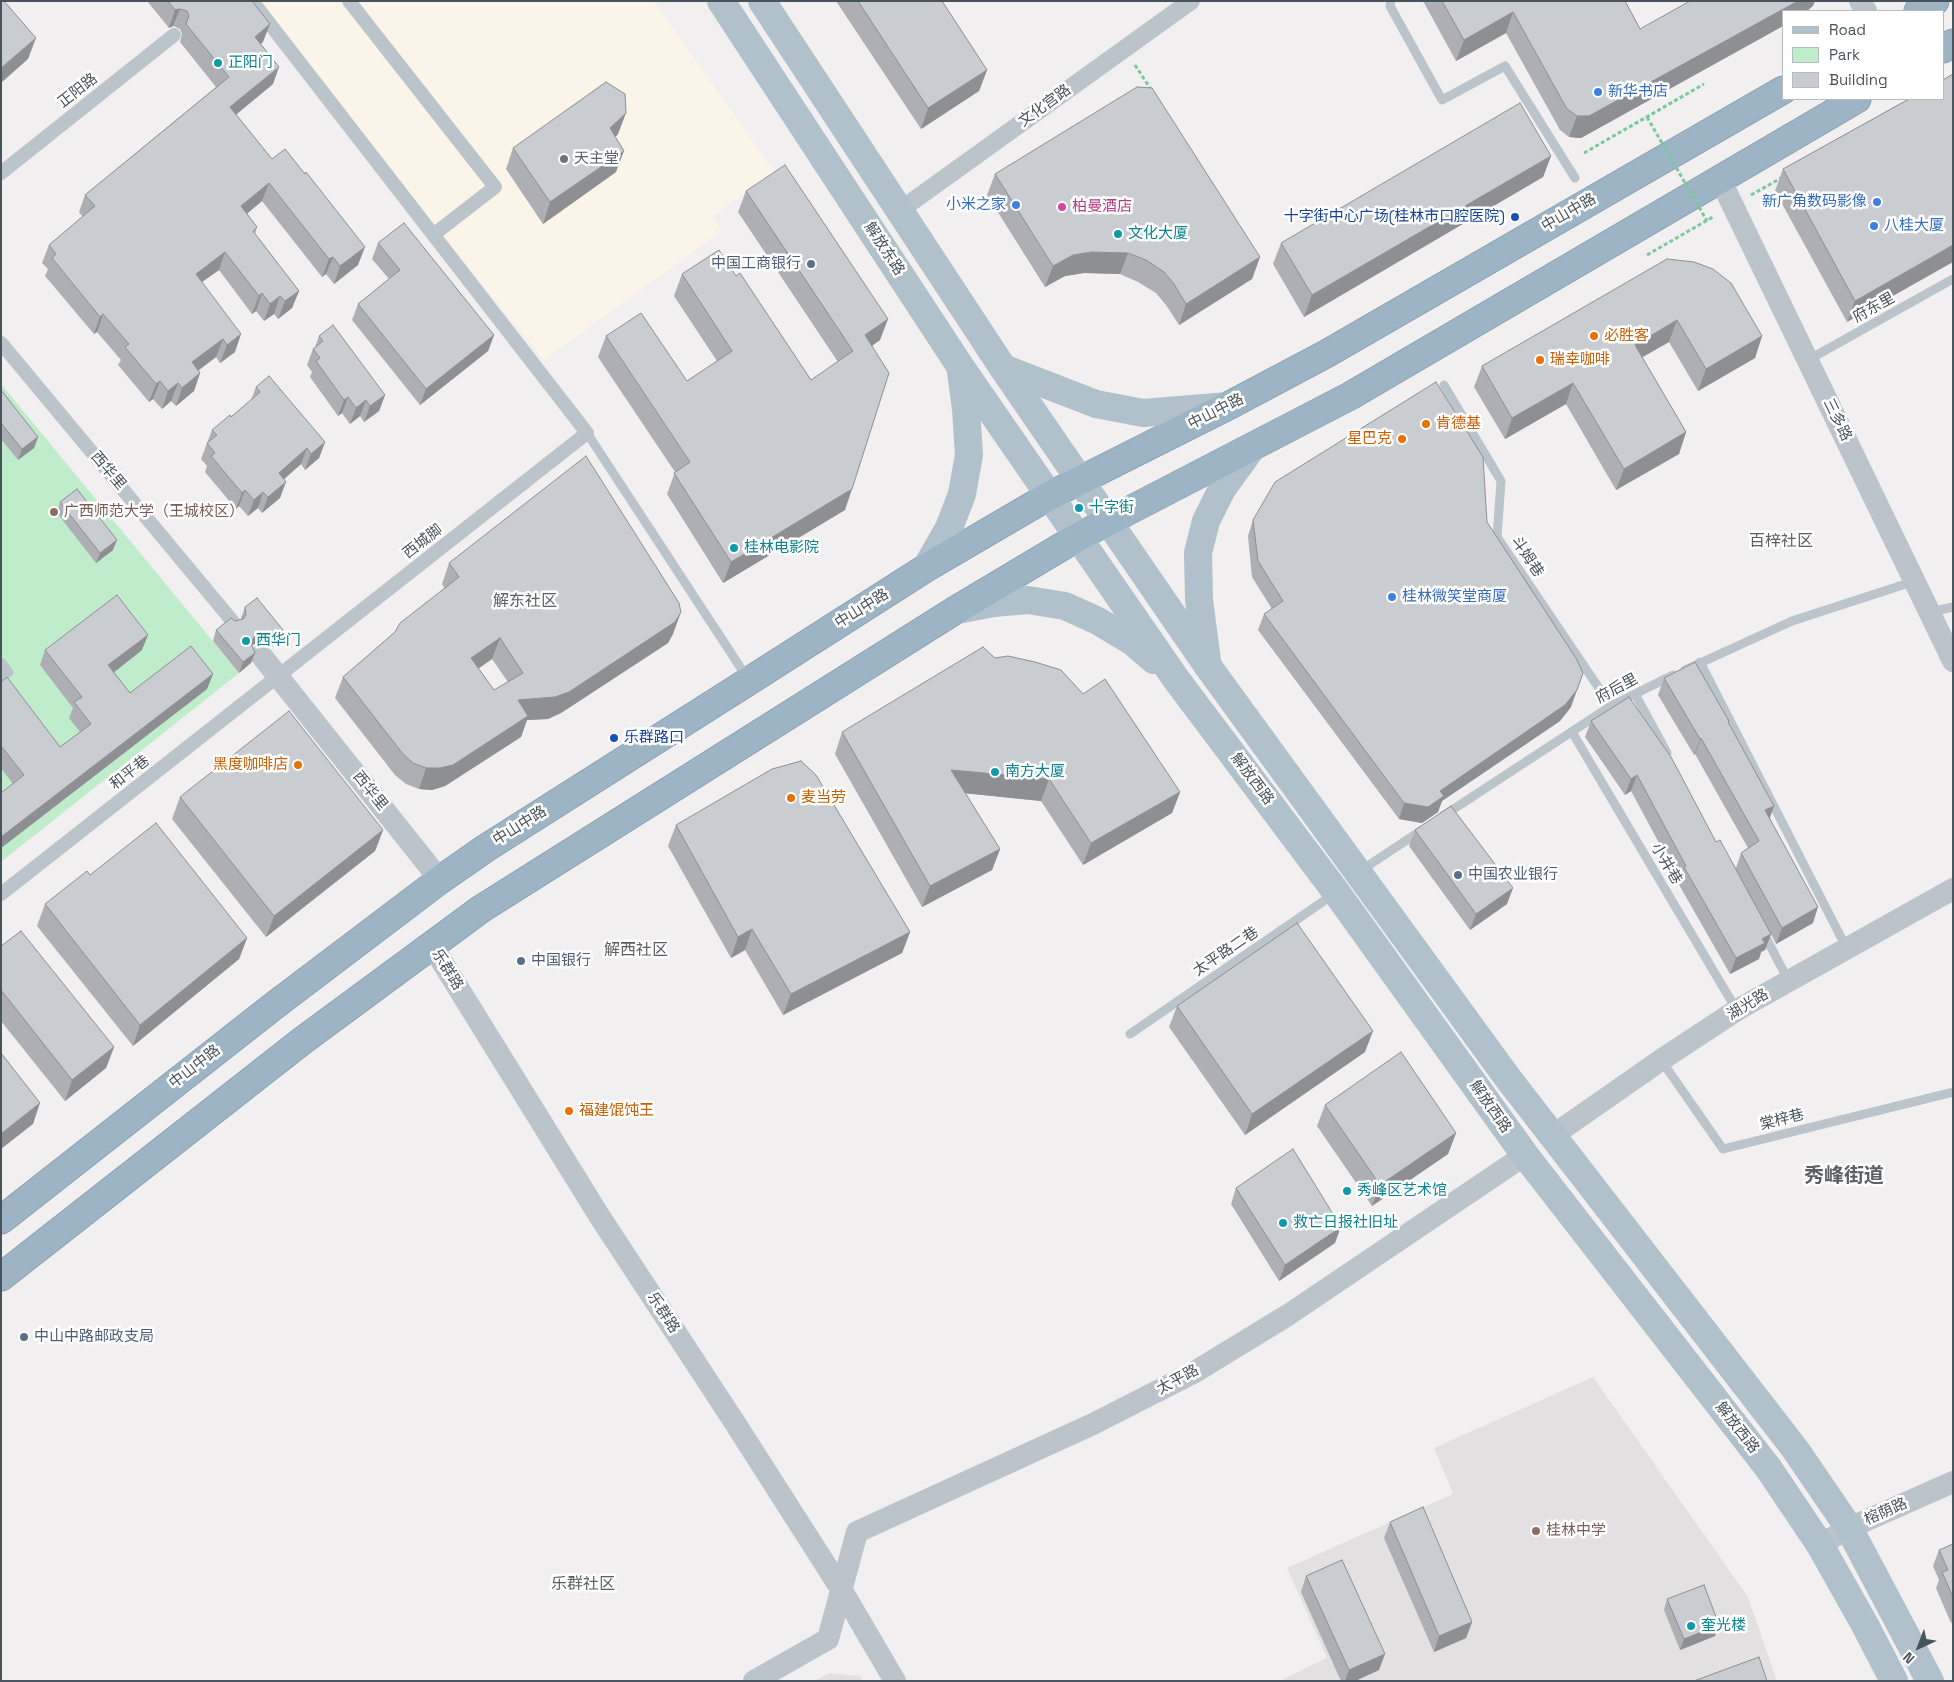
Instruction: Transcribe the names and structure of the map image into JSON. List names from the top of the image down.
{
  "streets": {
    "highway": ["中山中路"],
    "main road": ["解放东路", "解放西路"],
    "street": [
      "正阳路",
      "文化宫路",
      "三多路",
      "西华里",
      "西城脚",
      "和平巷",
      "乐群路",
      "湖光路",
      "太平路",
      "榕荫路"
    ],
    "lane": [
      "府东里",
      "斗姆巷",
      "府后里",
      "小井巷",
      "太平路二巷",
      "棠梓巷"
    ]
  },
  "crossings": [
    ["中山中路", "解放东路"],
    ["中山中路", "西华里"],
    ["中山中路", "解放西路"],
    ["解放东路", "解放西路"],
    ["府东里", "三多路"],
    ["三多路", "府后里"],
    ["西华里", "西城脚"],
    ["西华里", "和平巷"],
    ["西城脚", "和平巷"],
    ["斗姆巷", "府后里"],
    ["府后里", "解放西路"],
    ["府后里", "小井巷"],
    ["解放西路", "太平路二巷"],
    ["解放西路", "湖光路"],
    ["解放西路", "太平路"],
    ["解放西路", "榕荫路"],
    ["小井巷", "湖光路"],
    ["乐群路", "太平路"],
    ["湖光路", "棠梓巷"]
  ],
  "districts": [
    "百梓社区",
    "解东社区",
    "解西社区",
    "秀峰街道",
    "乐群社区"
  ],
  "places": [
    "正阳门",
    "新华书店",
    "天主堂",
    "新广角数码影像",
    "小米之家",
    "柏曼酒店",
    "十字街中心广场(桂林市口腔医院)",
    "八桂大厦",
    "文化大厦",
    "中国工商银行",
    "必胜客",
    "瑞幸咖啡",
    "肯德基",
    "星巴克",
    "十字街",
    "广西师范大学（王城校区）",
    "桂林电影院",
    "桂林微笑堂商厦",
    "西华门",
    "乐群路口",
    "黑度咖啡店",
    "南方大厦",
    "麦当劳",
    "中国农业银行",
    "中国银行",
    "福建馄饨王",
    "秀峰区艺术馆",
    "救亡日报社旧址",
    "中山中路邮政支局",
    "桂林中学",
    "奎光楼"
  ],
  "legend": ["Road", "Park", "Building"],
  "north": "bottom left"
}
